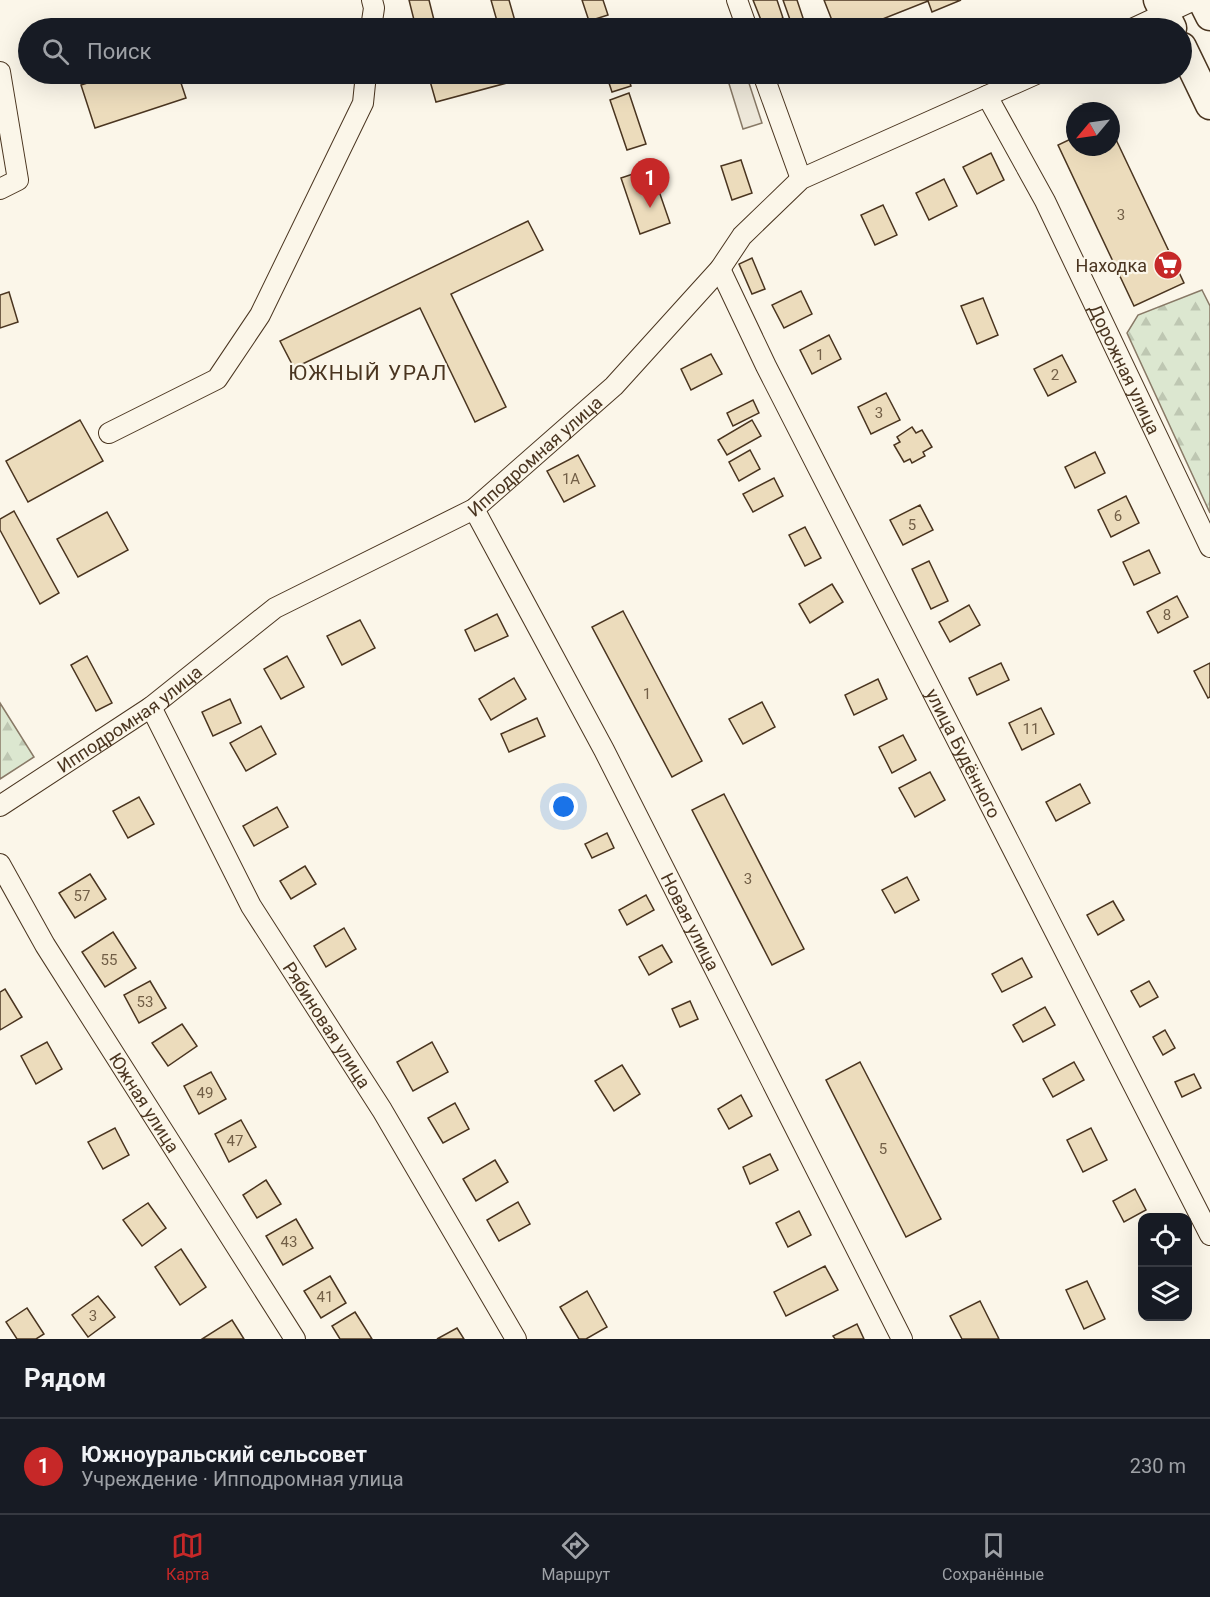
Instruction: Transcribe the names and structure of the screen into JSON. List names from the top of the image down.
{
  "streets": {
    "street": [
      "Дорожная улица",
      "Ипподромная улица",
      "улица Будённого",
      "Новая улица",
      "Рябиновая улица",
      "Южная улица"
    ]
  },
  "crossings": [
    ["Дорожная улица", "Ипподромная улица"],
    ["Ипподромная улица", "улица Будённого"],
    ["Ипподромная улица", "Новая улица"],
    ["Ипподромная улица", "Рябиновая улица"]
  ],
  "districts": ["ЮЖНЫЙ УРАЛ"],
  "places": {
    "supermarket": ["Находка"]
  },
  "house_numbers": [
    "3",
    "1",
    "2",
    "3",
    "1А",
    "6",
    "5",
    "8",
    "1",
    "11",
    "3",
    "57",
    "55",
    "53",
    "49",
    "47",
    "5",
    "43",
    "41",
    "3"
  ],
  "north": "bottom left",
  "page": {
    "search": "Поиск",
    "pins": "1",
    "heading": "Рядом",
    "list": [
      {
        "mark": "1",
        "name": "Южноуральский сельсовет",
        "note": "Учреждение · Ипподромная улица",
        "value": "230 m"
      }
    ],
    "nav": ["Карта", "Маршрут", "Сохранённые"]
  }
}
